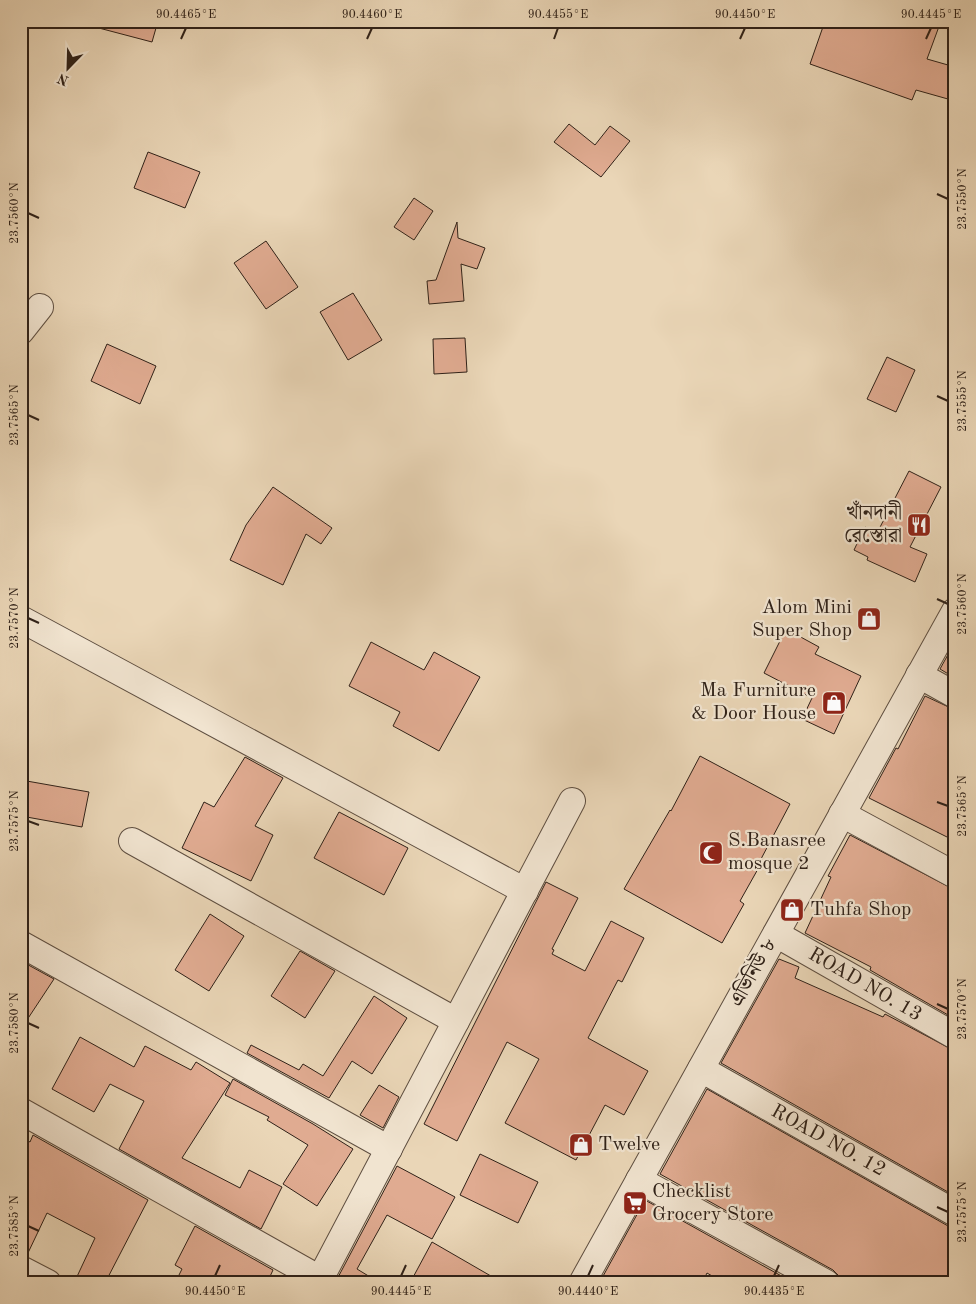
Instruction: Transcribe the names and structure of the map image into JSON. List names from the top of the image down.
{
  "streets": {
    "street": ["এভিনিউ ৮", "ROAD NO. 13", "ROAD NO. 12"]
  },
  "crossings": [
    ["এভিনিউ ৮", "ROAD NO. 13"],
    ["এভিনিউ ৮", "ROAD NO. 12"]
  ],
  "places": {
    "restaurant": ["খাঁনদানী রেস্তোরা"],
    "shop": [
      "Alom Mini Super Shop",
      "Ma Furniture & Door House",
      "Tuhfa Shop",
      "Twelve"
    ],
    "mosque": ["S.Banasree mosque 2"],
    "supermarket": ["Checklist Grocery Store"]
  },
  "north": "bottom left",
  "coordinates": [
    "90.4465°E",
    "90.4460°E",
    "90.4455°E",
    "90.4450°E",
    "90.4445°E",
    "23.7550°N",
    "23.7560°N",
    "23.7555°N",
    "23.7565°N",
    "23.7570°N",
    "23.7575°N",
    "23.7580°N",
    "23.7585°N",
    "90.4440°E",
    "90.4435°E"
  ]
}
